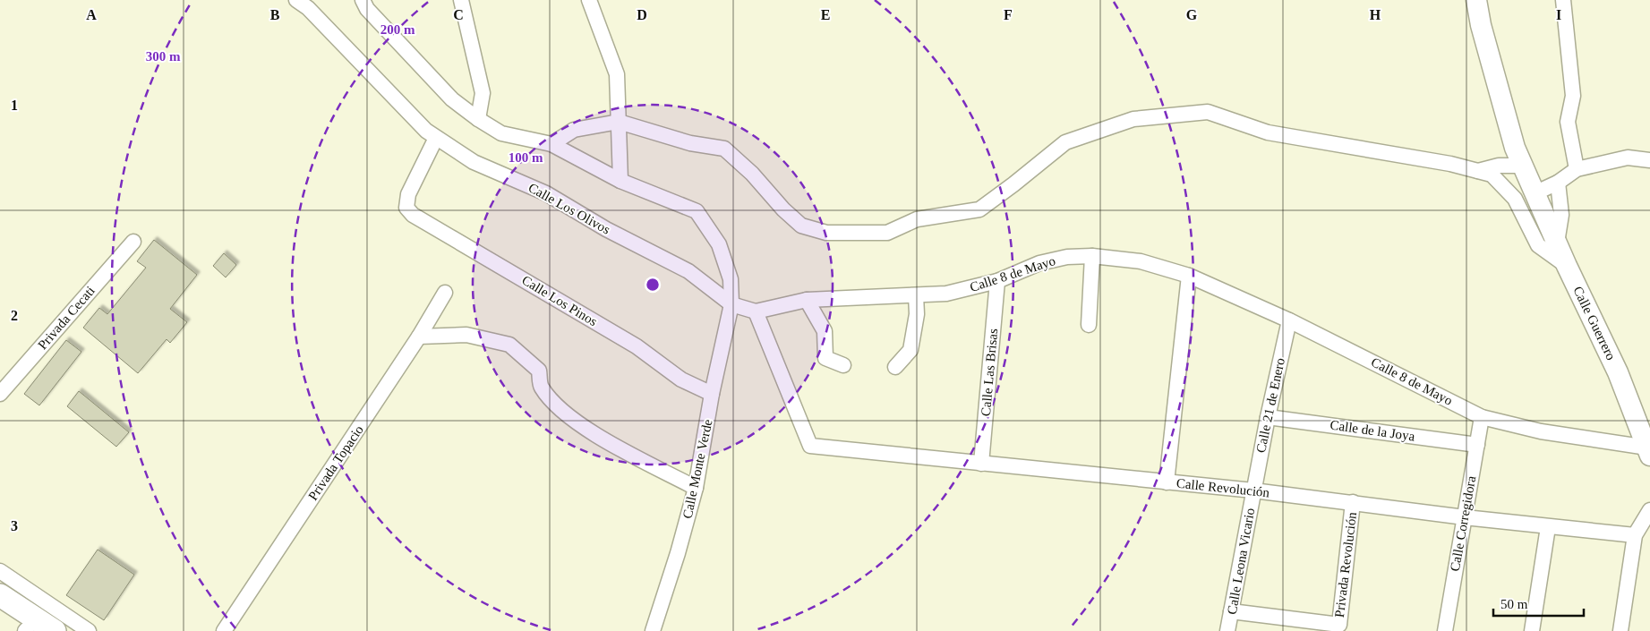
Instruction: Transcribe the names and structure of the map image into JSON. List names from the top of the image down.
{
  "streets": {
    "street": [
      "Calle Los Olivos",
      "Calle 8 de Mayo",
      "Calle Los Pinos",
      "Privada Cecati",
      "Calle Guerrero",
      "Calle Las Brisas",
      "Calle 21 de Enero",
      "Calle de la Joya",
      "Privada Topacio",
      "Calle Monte Verde",
      "Calle Revolución",
      "Calle Corregidora",
      "Calle Leona Vicario",
      "Privada Revolución"
    ]
  },
  "crossings": [
    ["Calle Los Olivos", "Calle 8 de Mayo"],
    ["Calle Los Olivos", "Calle Los Pinos"],
    ["Calle Los Olivos", "Calle Monte Verde"],
    ["Calle Los Olivos", "Calle Revolución"],
    ["Calle 8 de Mayo", "Calle Guerrero"],
    ["Calle 8 de Mayo", "Calle Las Brisas"],
    ["Calle 8 de Mayo", "Calle 21 de Enero"],
    ["Calle 8 de Mayo", "Calle Revolución"],
    ["Calle 8 de Mayo", "Calle Corregidora"],
    ["Calle Los Pinos", "Calle Monte Verde"],
    ["Calle Las Brisas", "Calle Revolución"],
    ["Calle 21 de Enero", "Calle de la Joya"],
    ["Calle 21 de Enero", "Calle Revolución"],
    ["Calle 21 de Enero", "Calle Leona Vicario"],
    ["Calle de la Joya", "Calle Corregidora"],
    ["Calle Revolución", "Calle Corregidora"],
    ["Calle Revolución", "Calle Leona Vicario"],
    ["Calle Revolución", "Privada Revolución"],
    ["Calle Leona Vicario", "Privada Revolución"]
  ],
  "scale_bar": "50 m",
  "grid": {
    "columns": [
      "A",
      "B",
      "C",
      "D",
      "E",
      "F",
      "G",
      "H",
      "I"
    ],
    "rows": ["1", "2", "3"]
  },
  "rings": ["200 m", "300 m", "100 m"]
}
